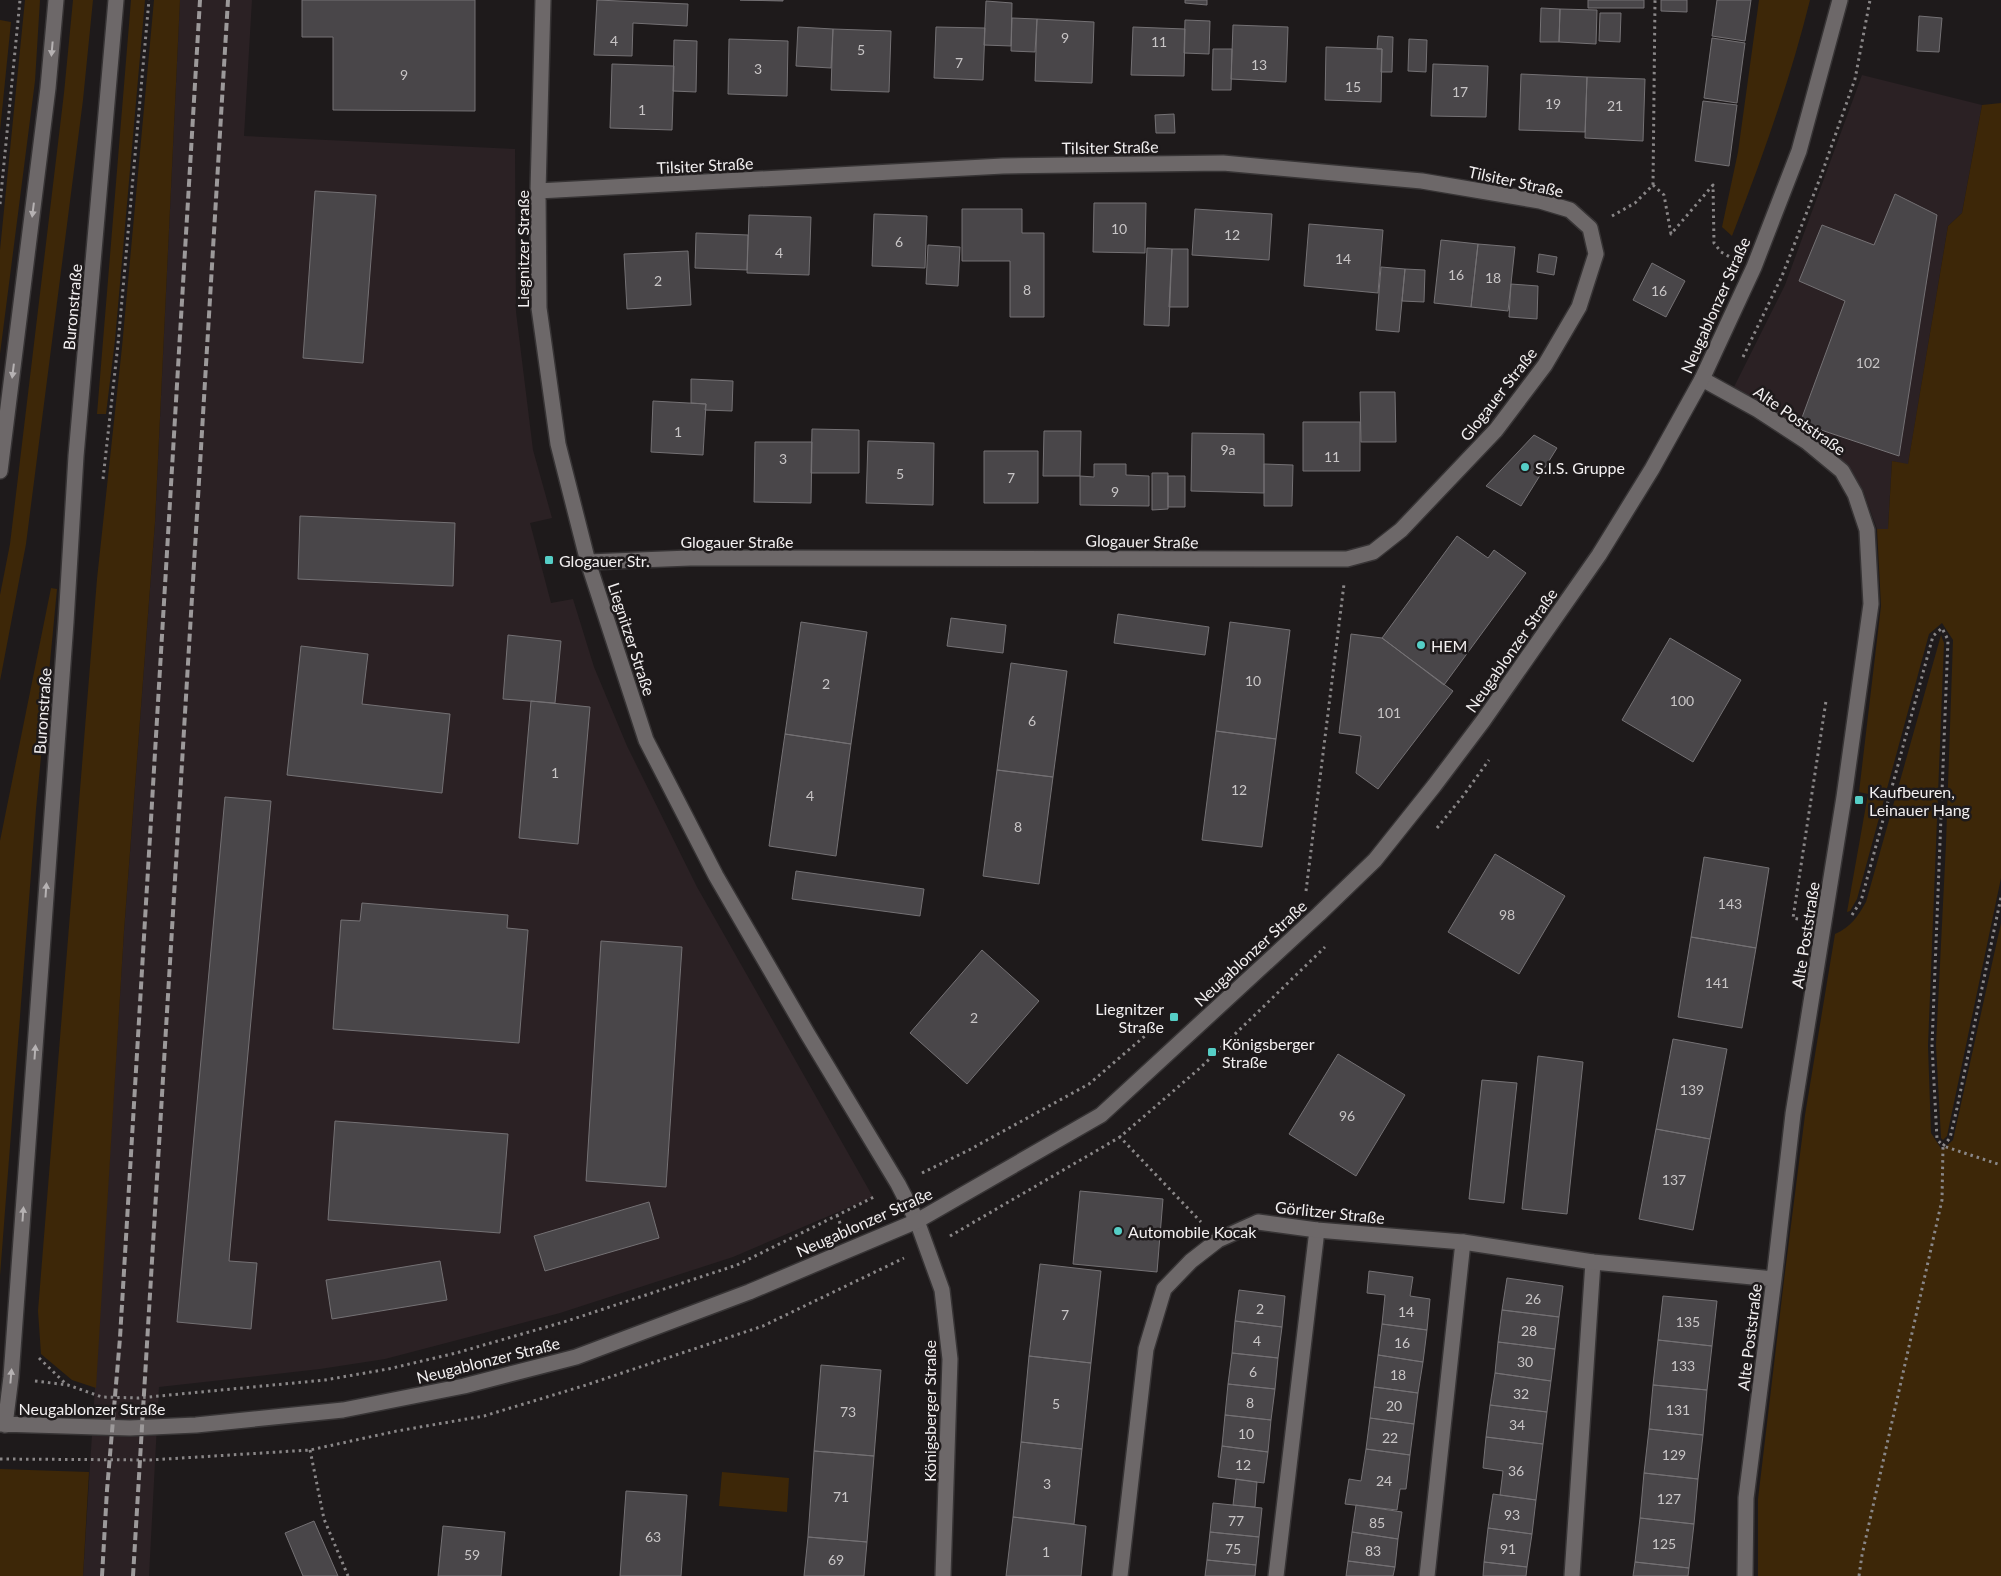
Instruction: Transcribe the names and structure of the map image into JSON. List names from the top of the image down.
{
  "streets": {
    "street": [
      "Tilsiter Straße",
      "Liegnitzer Straße",
      "Neugablonzer Straße",
      "Buronstraße",
      "Glogauer Straße",
      "Alte Poststraße",
      "Görlitzer Straße",
      "Königsberger Straße"
    ]
  },
  "crossings": [
    ["Tilsiter Straße", "Liegnitzer Straße"],
    ["Tilsiter Straße", "Glogauer Straße"],
    ["Liegnitzer Straße", "Neugablonzer Straße"],
    ["Liegnitzer Straße", "Glogauer Straße"],
    ["Liegnitzer Straße", "Königsberger Straße"],
    ["Neugablonzer Straße", "Buronstraße"],
    ["Neugablonzer Straße", "Alte Poststraße"],
    ["Neugablonzer Straße", "Königsberger Straße"],
    ["Alte Poststraße", "Görlitzer Straße"]
  ],
  "places": {
    "other": ["S.I.S. Gruppe", "HEM", "Automobile Kocak"],
    "transit": [
      "Glogauer Str.",
      "Kaufbeuren, Leinauer Hang",
      "Liegnitzer Straße",
      "Königsberger Straße"
    ]
  },
  "house_numbers": [
    "9",
    "4",
    "11",
    "5",
    "7",
    "13",
    "3",
    "9",
    "15",
    "17",
    "19",
    "21",
    "1",
    "10",
    "12",
    "6",
    "4",
    "14",
    "16",
    "18",
    "2",
    "8",
    "16",
    "102",
    "1",
    "9a",
    "11",
    "3",
    "5",
    "7",
    "9",
    "10",
    "2",
    "100",
    "101",
    "6",
    "1",
    "12",
    "4",
    "8",
    "143",
    "98",
    "141",
    "2",
    "139",
    "96",
    "137",
    "26",
    "2",
    "14",
    "7",
    "135",
    "28",
    "4",
    "16",
    "30",
    "133",
    "6",
    "18",
    "32",
    "8",
    "5",
    "20",
    "131",
    "73",
    "34",
    "10",
    "22",
    "129",
    "12",
    "36",
    "24",
    "3",
    "71",
    "127",
    "93",
    "77",
    "85",
    "63",
    "125",
    "75",
    "91",
    "83",
    "1",
    "59",
    "69"
  ]
}
